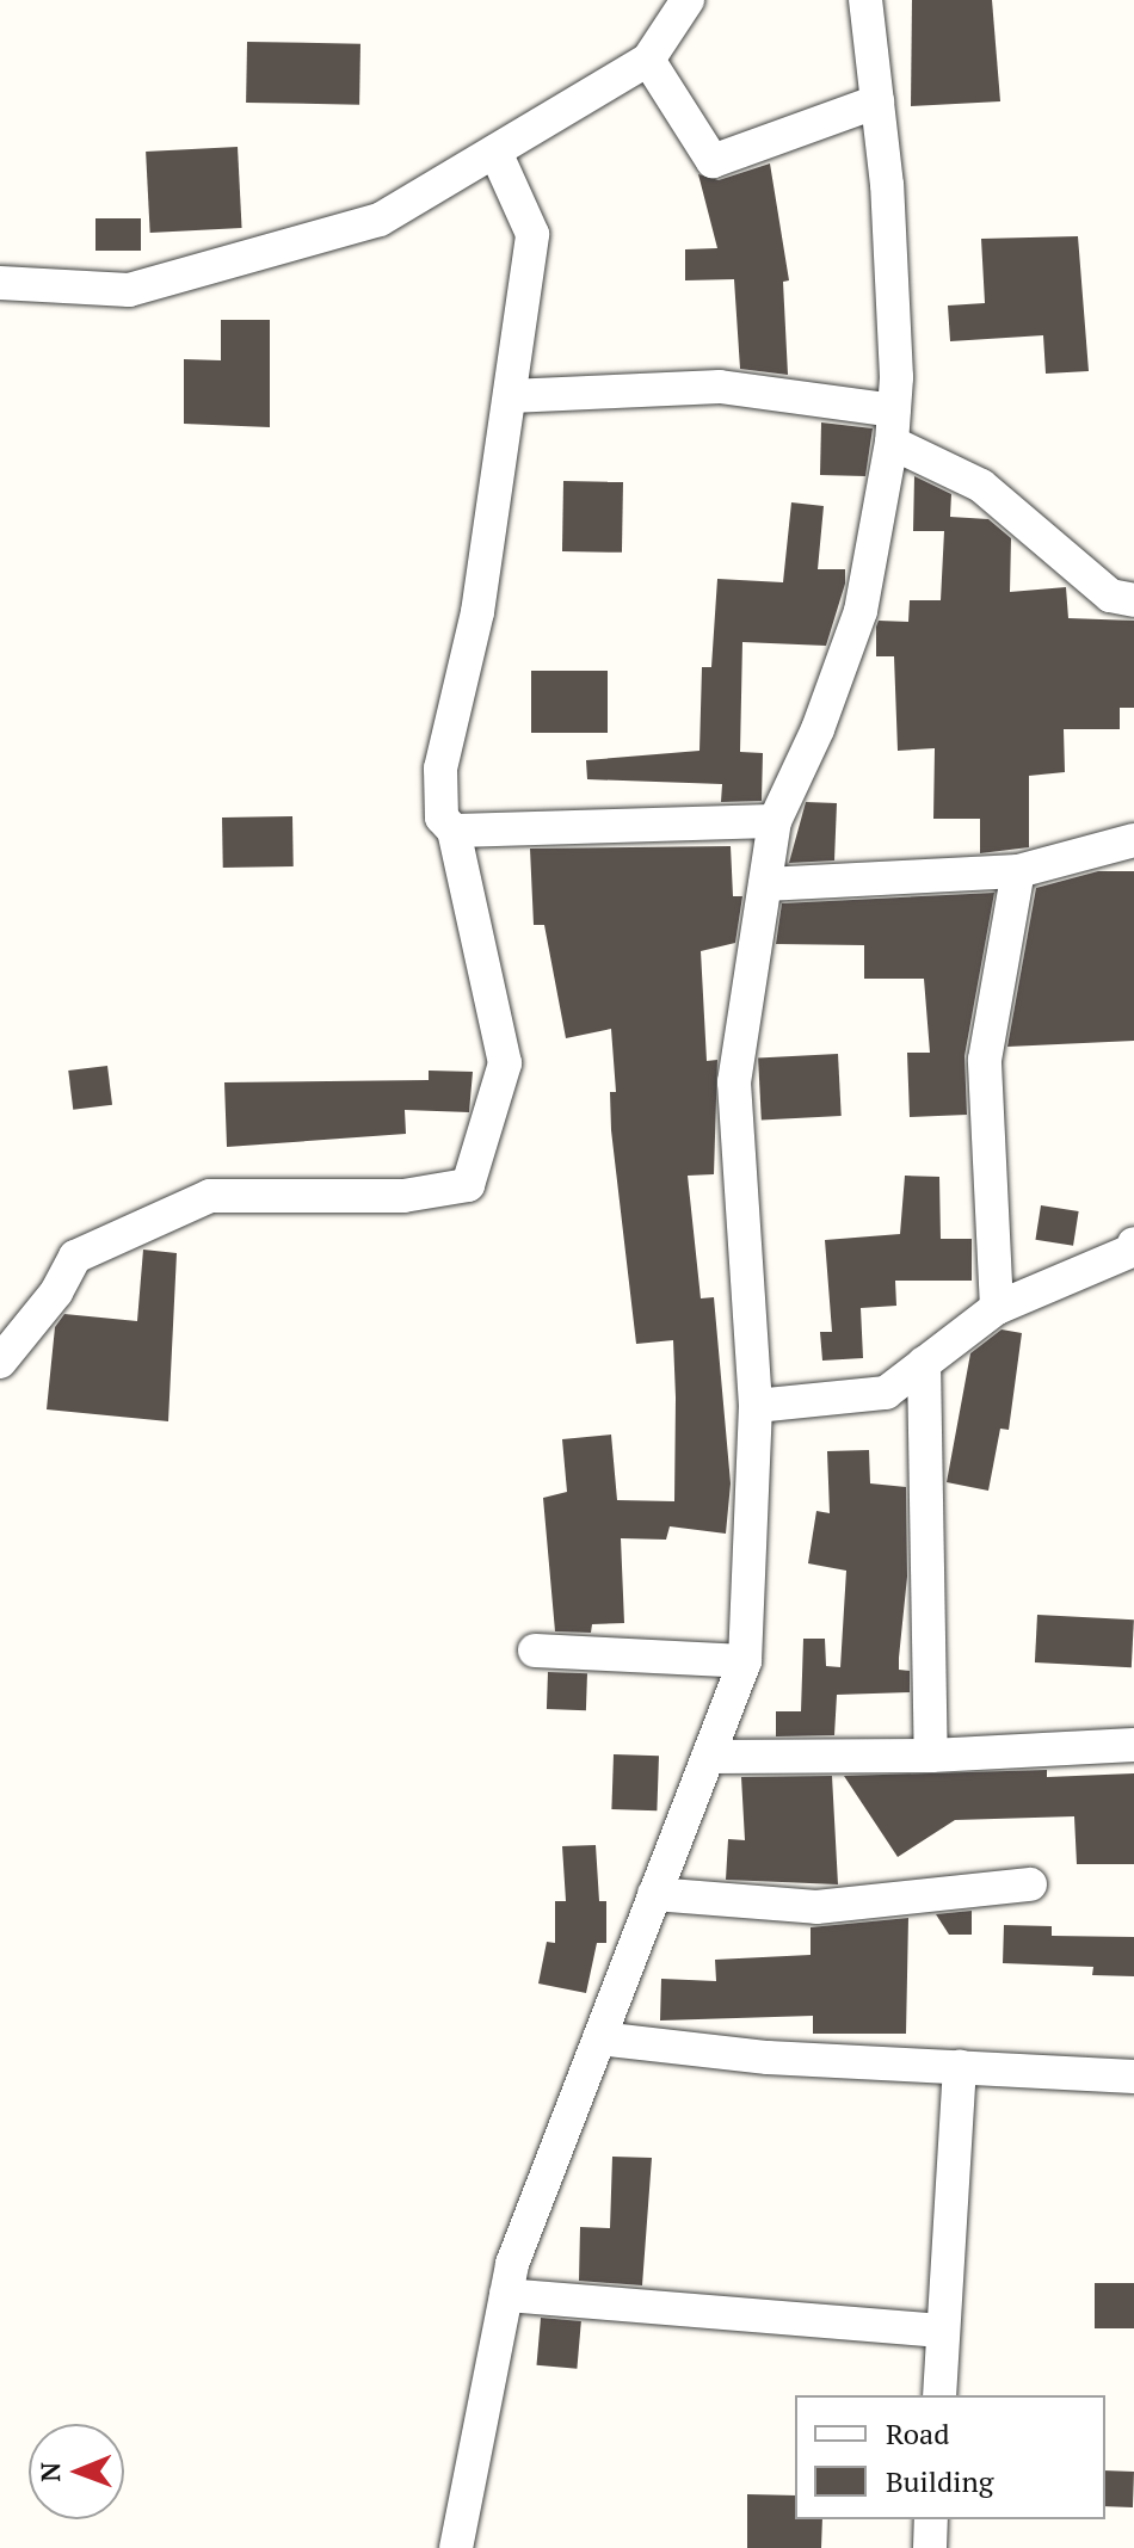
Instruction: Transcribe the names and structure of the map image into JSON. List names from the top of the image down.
{
  "legend": ["Road", "Building"],
  "north": "left"
}
